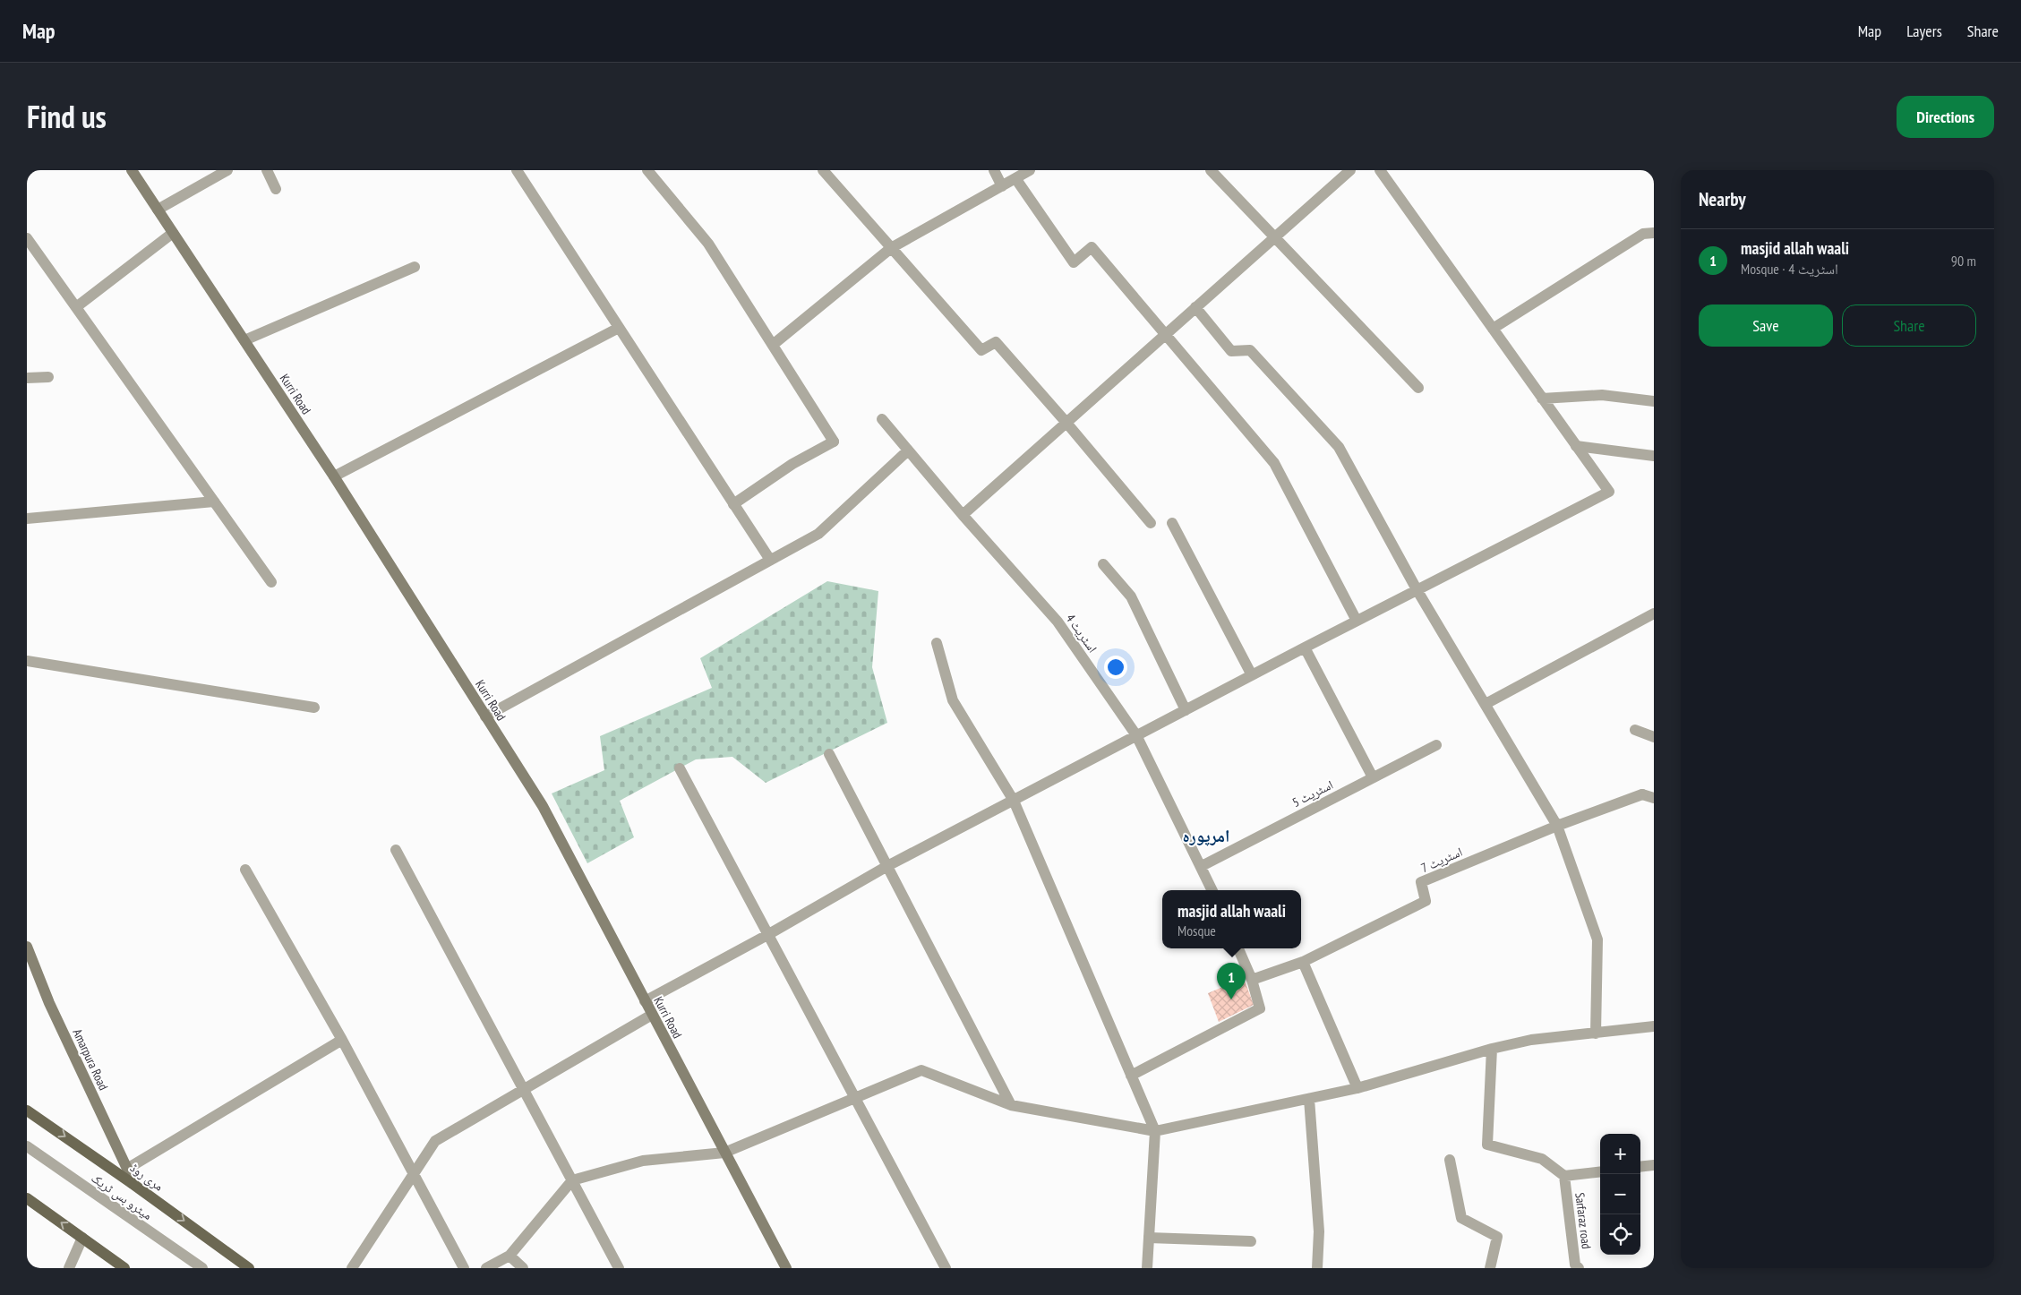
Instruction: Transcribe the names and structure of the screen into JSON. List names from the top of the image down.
{
  "streets": {
    "main road": ["مری روڈ"],
    "street": [
      "Kurri Road",
      "اسٹریٹ 4",
      "اسٹریٹ 5",
      "اسٹریٹ 7",
      "Amarpura Road",
      "میٹرو بس ٹریک",
      "Sarfaraz road"
    ]
  },
  "crossings": [
    ["اسٹریٹ 4", "اسٹریٹ 5"],
    ["Amarpura Road", "مری روڈ"]
  ],
  "districts": ["امرپورہ"],
  "page": {
    "header": "Map",
    "nav": ["Map", "Layers", "Share"],
    "title": "Find us",
    "buttons": [
      "Directions",
      ["Save", "Share"]
    ],
    "heading": "Nearby",
    "list": [
      {
        "mark": "1",
        "name": "masjid allah waali",
        "note": "Mosque · اسٹریٹ 4",
        "value": "90 m"
      }
    ],
    "popup": ["masjid allah waali", "Mosque"],
    "pins": "1",
    "map_buttons": ["+", "−"]
  }
}
